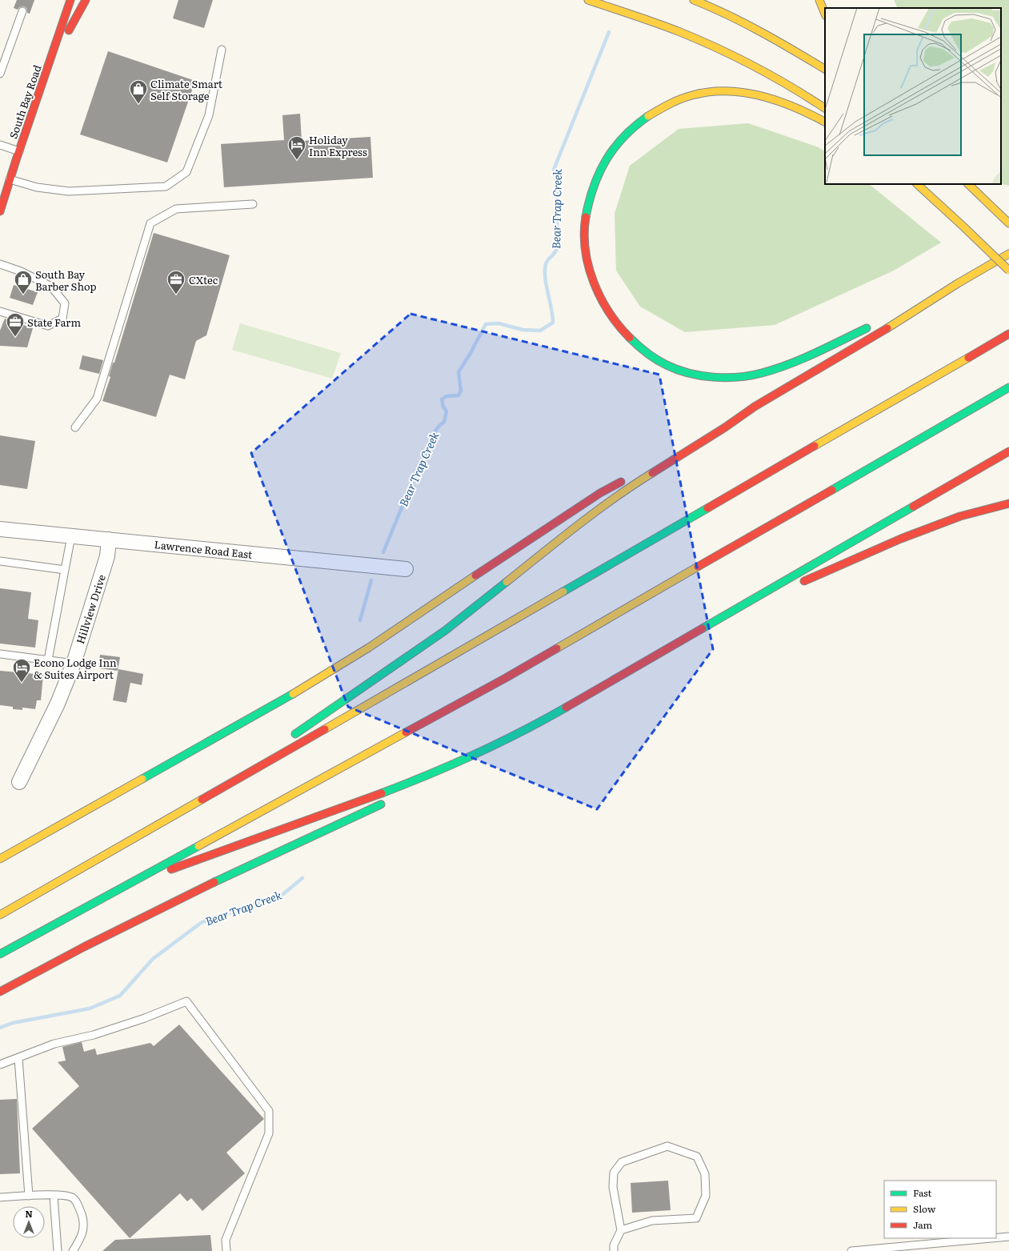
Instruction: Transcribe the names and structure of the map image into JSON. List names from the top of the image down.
{
  "streets": {
    "main road": ["South Bay Road"],
    "street": ["Lawrence Road East", "Hillview Drive"]
  },
  "crossings": [
    ["Lawrence Road East", "Hillview Drive"]
  ],
  "water": ["Bear Trap Creek"],
  "places": {
    "shop": ["Climate Smart Self Storage", "South Bay Barber Shop"],
    "hotel": ["Holiday Inn Express", "Econo Lodge Inn & Suites Airport"],
    "office": ["CXtec", "State Farm"]
  },
  "legend": ["Fast", "Slow", "Jam"],
  "north": "top"
}
